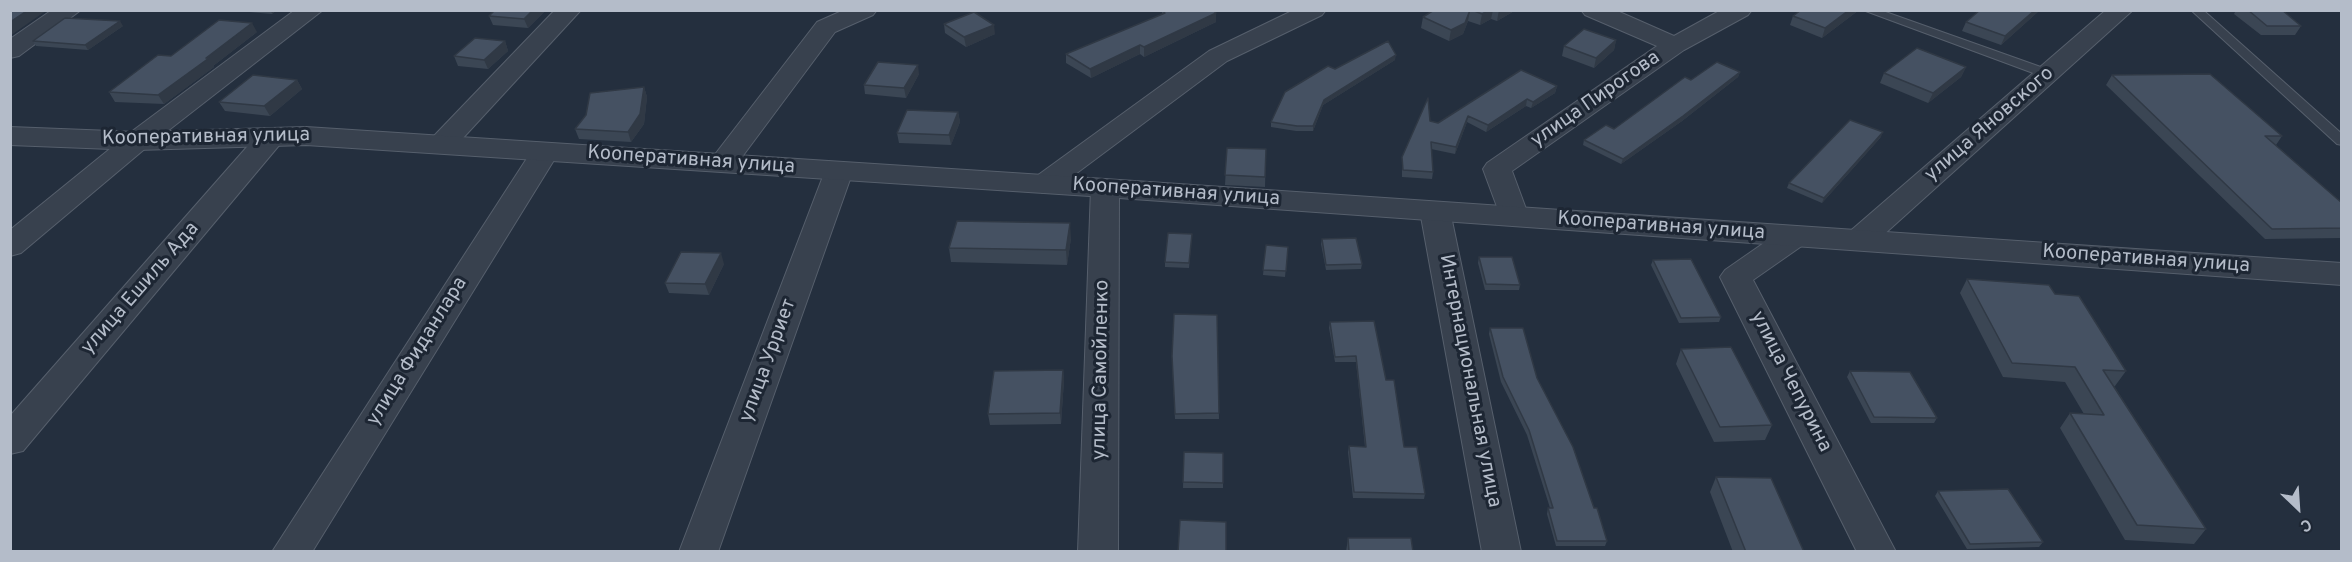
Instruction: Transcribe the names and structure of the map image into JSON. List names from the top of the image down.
{
  "streets": {
    "street": [
      "улица Пирогова",
      "улица Яновского",
      "Кооперативная улица",
      "улица Ешиль Ада",
      "улица Фиданлара",
      "улица Урриет",
      "улица Самойленко",
      "Интернациональная улица",
      "улица Чепурина"
    ]
  },
  "crossings": [
    ["улица Пирогова", "Кооперативная улица"],
    ["улица Яновского", "Кооперативная улица"],
    ["Кооперативная улица", "улица Ешиль Ада"],
    ["Кооперативная улица", "улица Фиданлара"],
    ["Кооперативная улица", "улица Урриет"],
    ["Кооперативная улица", "улица Самойленко"],
    ["Кооперативная улица", "Интернациональная улица"],
    ["Кооперативная улица", "улица Чепурина"]
  ],
  "north": "bottom right"
}
